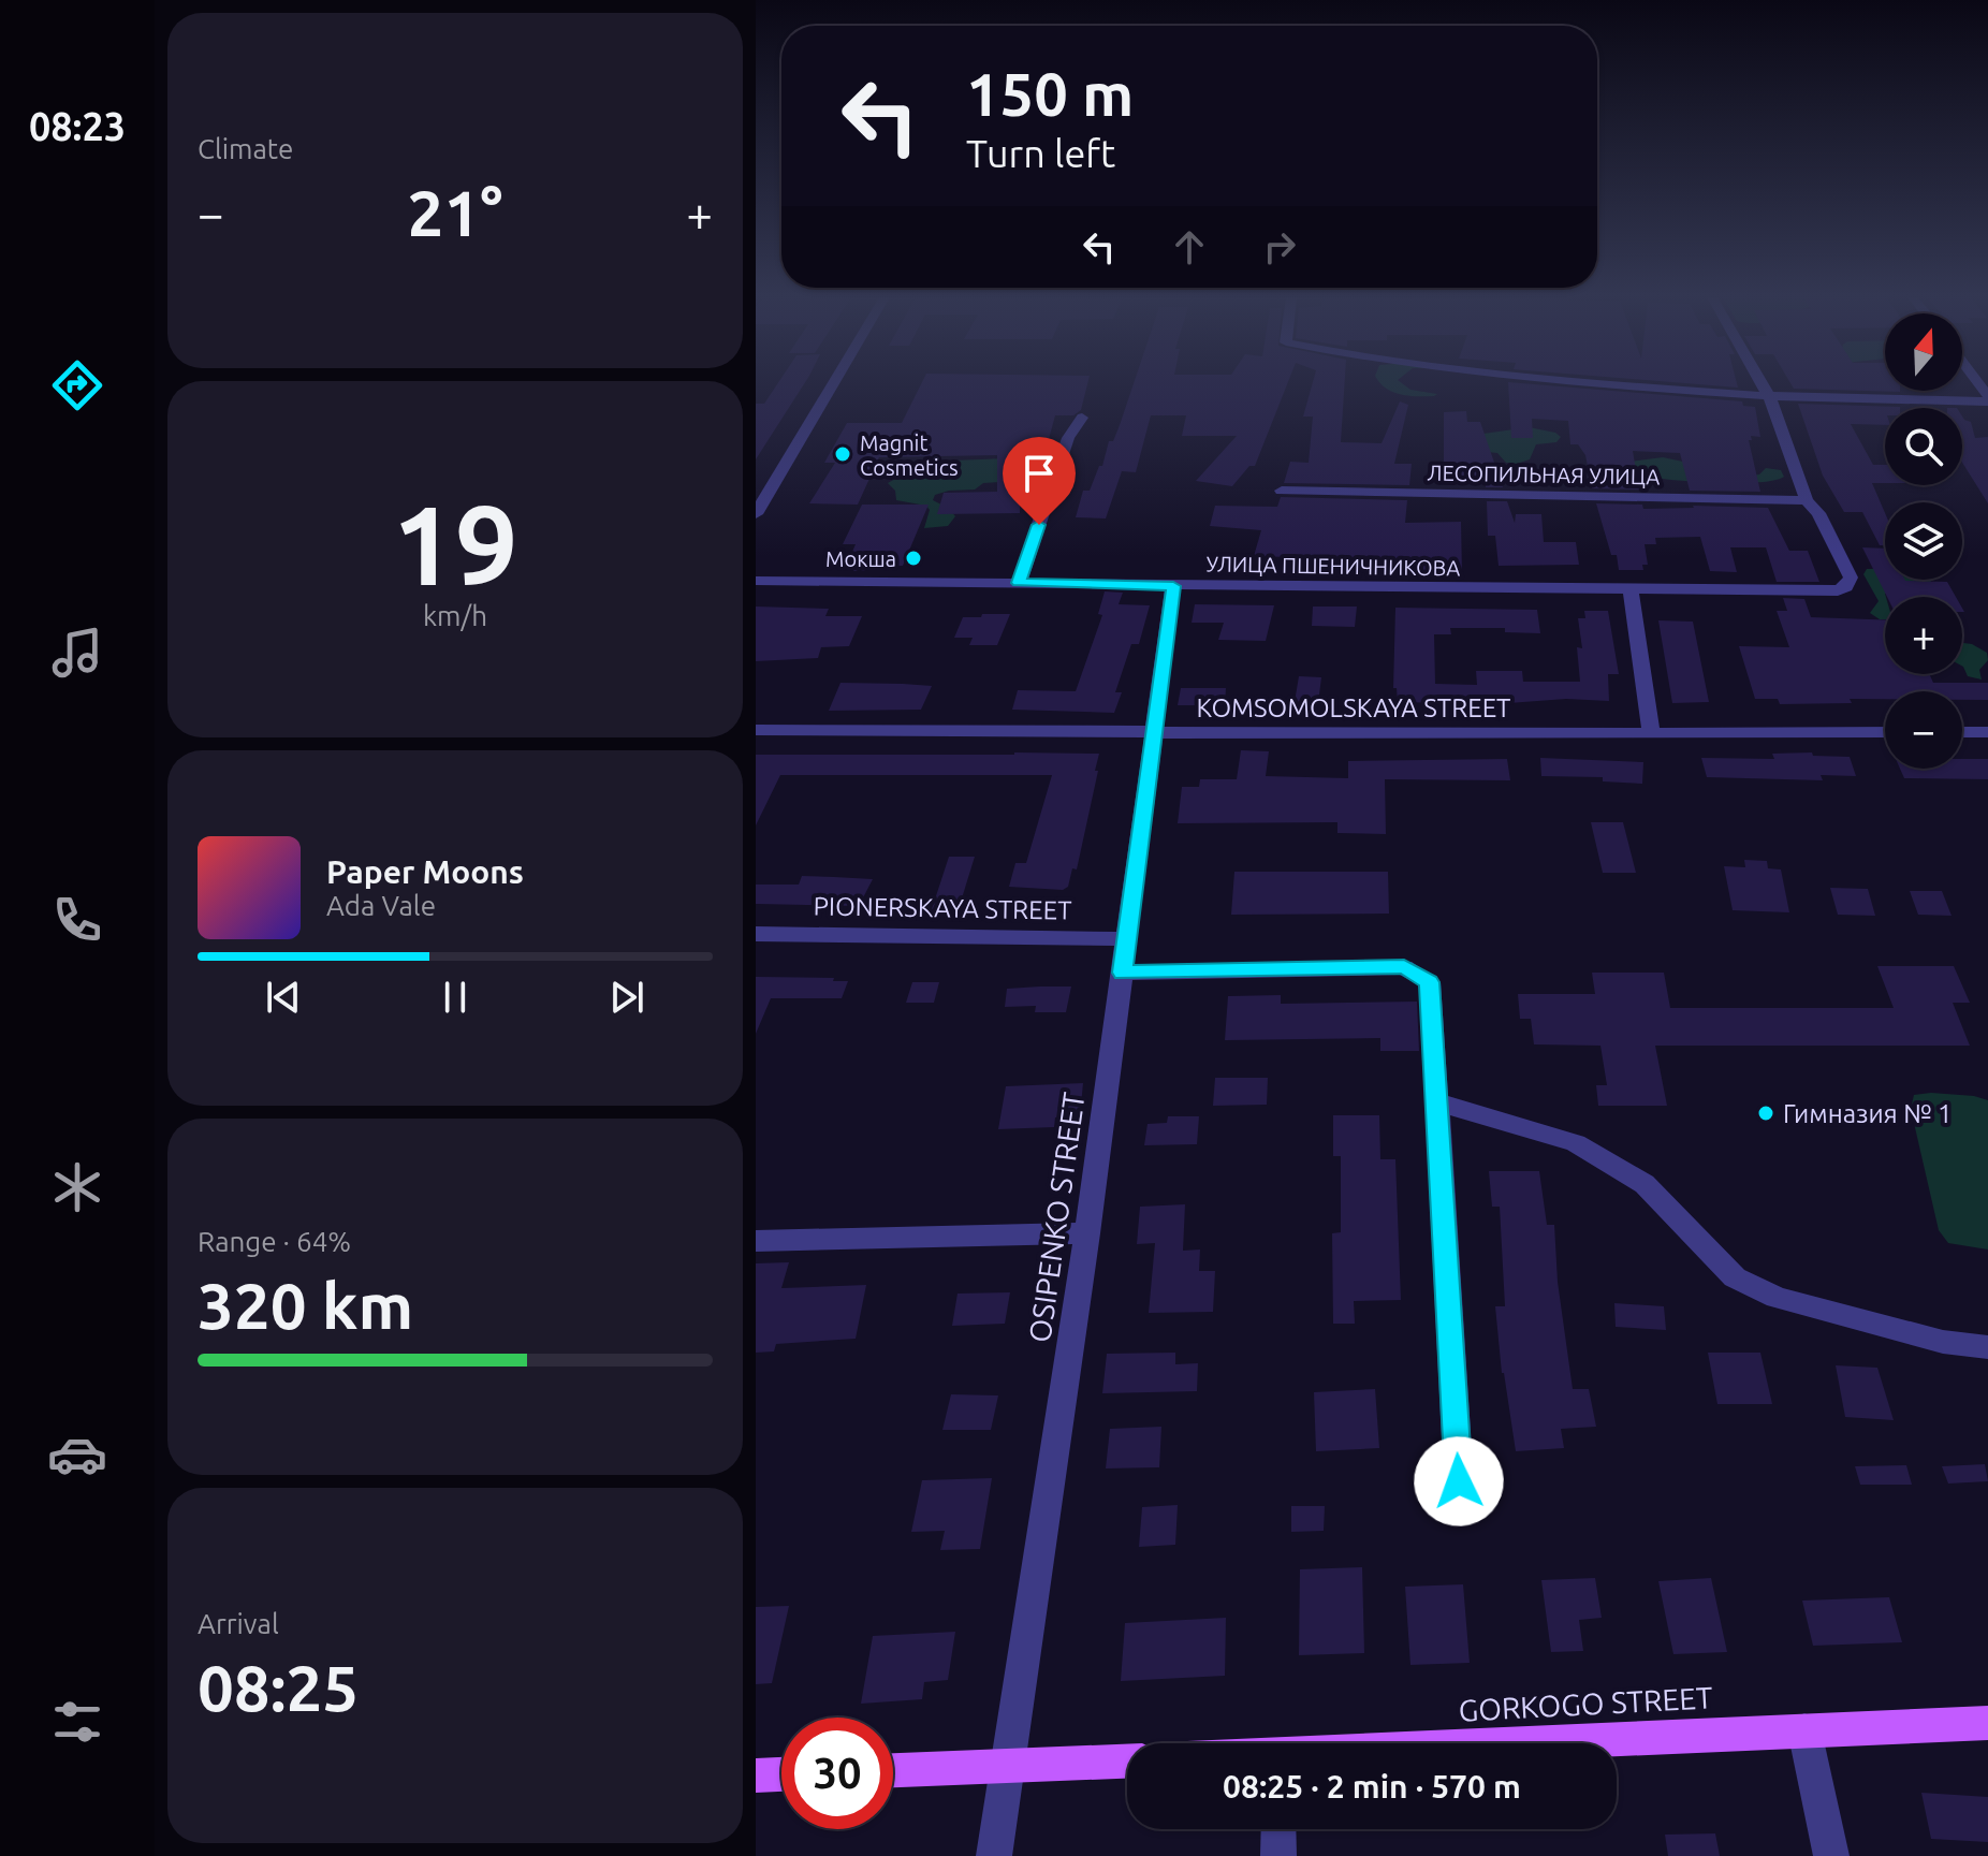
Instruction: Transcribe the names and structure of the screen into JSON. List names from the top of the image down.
{
  "streets": {
    "main road": ["GORKOGO STREET"],
    "street": [
      "ЛЕСОПИЛЬНАЯ УЛИЦА",
      "УЛИЦА ПШЕНИЧНИКОВА",
      "KOMSOMOLSKAYA STREET",
      "PIONERSKAYA STREET",
      "OSIPENKO STREET"
    ]
  },
  "crossings": [
    ["ЛЕСОПИЛЬНАЯ УЛИЦА", "УЛИЦА ПШЕНИЧНИКОВА"],
    ["УЛИЦА ПШЕНИЧНИКОВА", "OSIPENKO STREET"],
    ["KOMSOMOLSKAYA STREET", "OSIPENKO STREET"],
    ["PIONERSKAYA STREET", "OSIPENKO STREET"]
  ],
  "places": ["Magnit Cosmetics", "Мокша", "Гимназия № 1"],
  "north": "top",
  "page": {
    "tabs": "08:23",
    "tile": [
      "Climate",
      ["19", "km/h"],
      ["Range · 64%", "320 km"],
      ["Arrival", "08:25"]
    ],
    "turn": ["150 m", "Turn left"],
    "heat": ["−", "21°", "+"],
    "map_buttons": ["+", "−"],
    "song": ["Paper Moons", "Ada Vale"],
    "limit": "30",
    "trip": "08:25 · 2 min · 570 m"
  }
}
